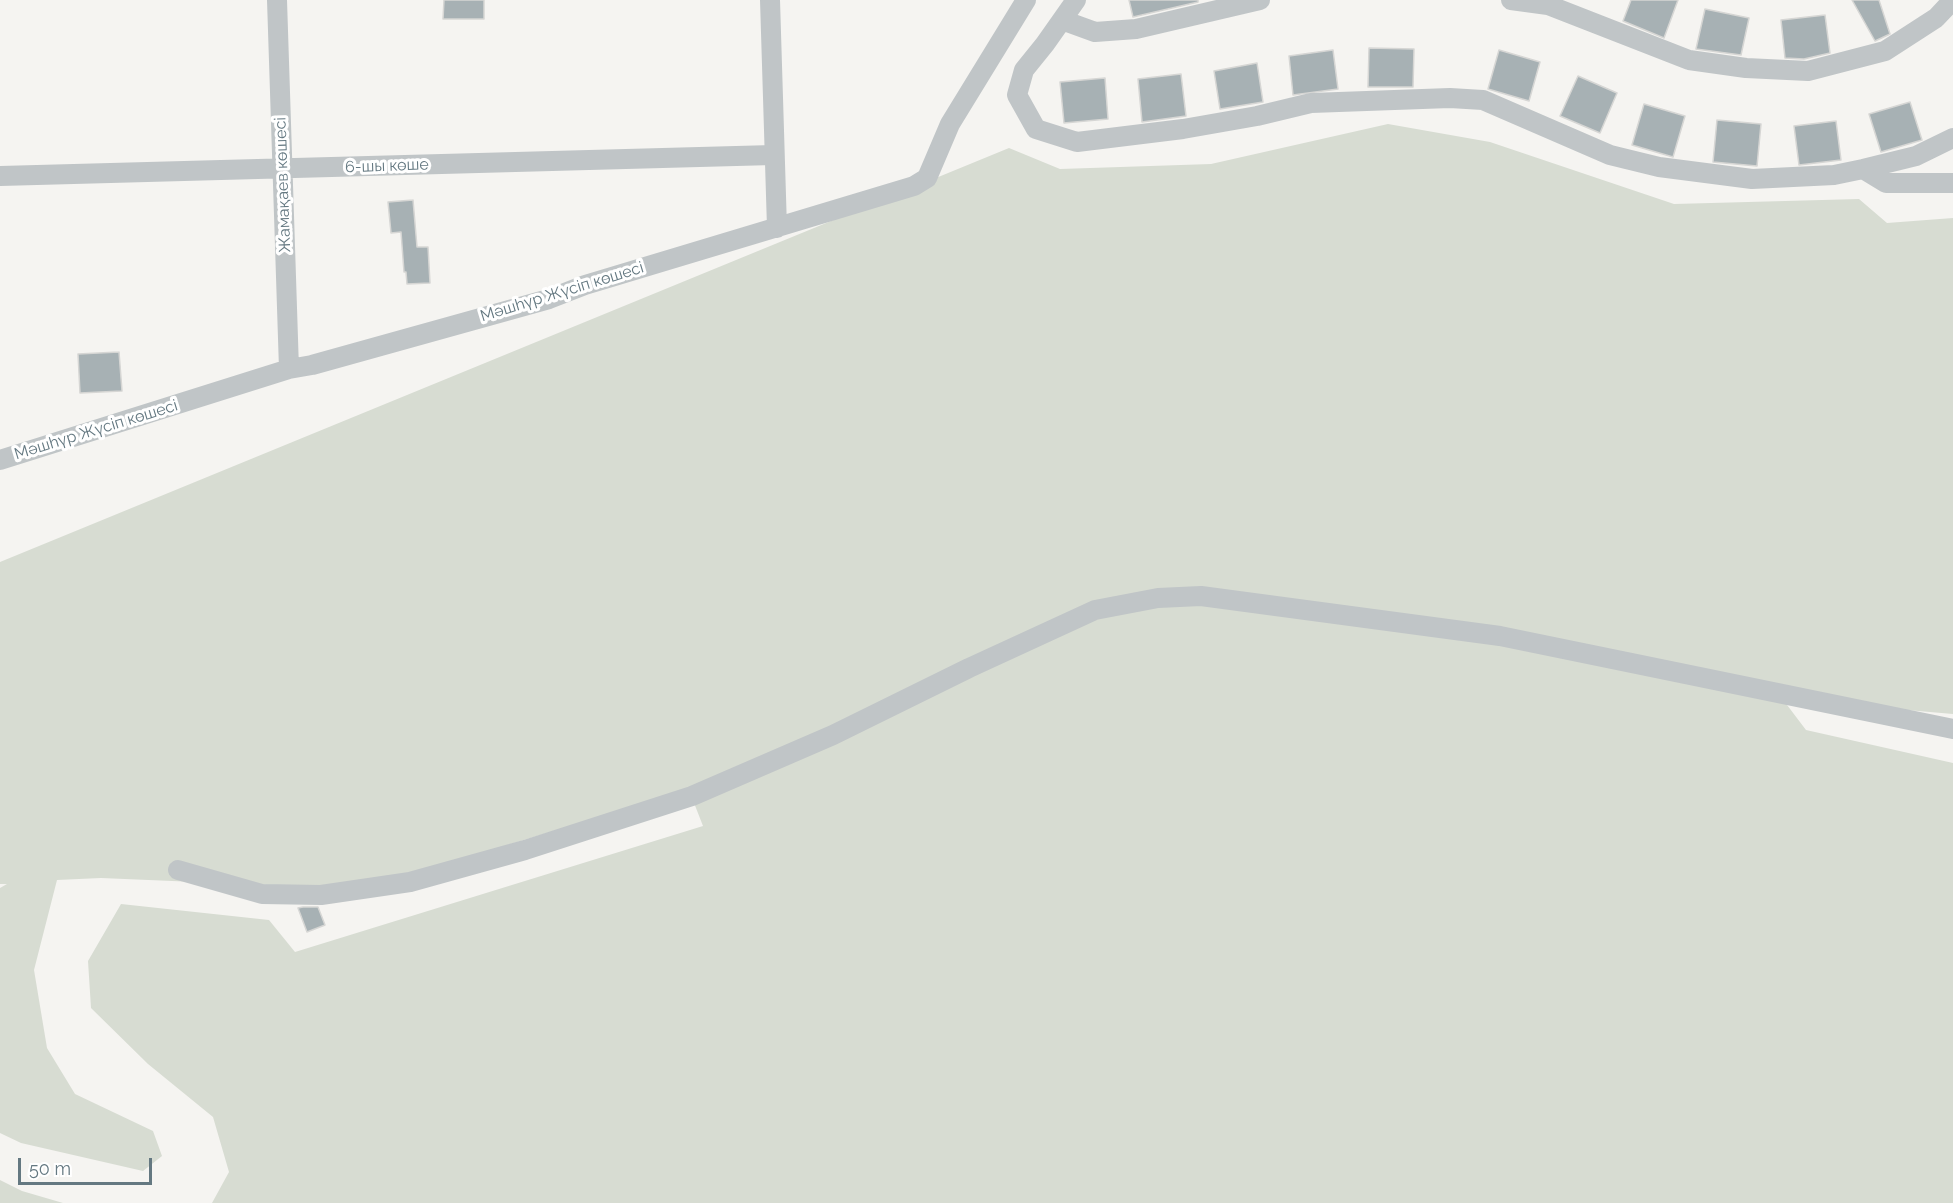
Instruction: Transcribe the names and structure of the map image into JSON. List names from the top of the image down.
{
  "streets": {
    "street": ["6-шы көше", "Жамақаев көшесі", "Мәшhүр Жүсіп көшесі"]
  },
  "crossings": [
    ["6-шы көше", "Жамақаев көшесі"],
    ["Жамақаев көшесі", "Мәшhүр Жүсіп көшесі"]
  ],
  "scale_bar": "50 m"
}
